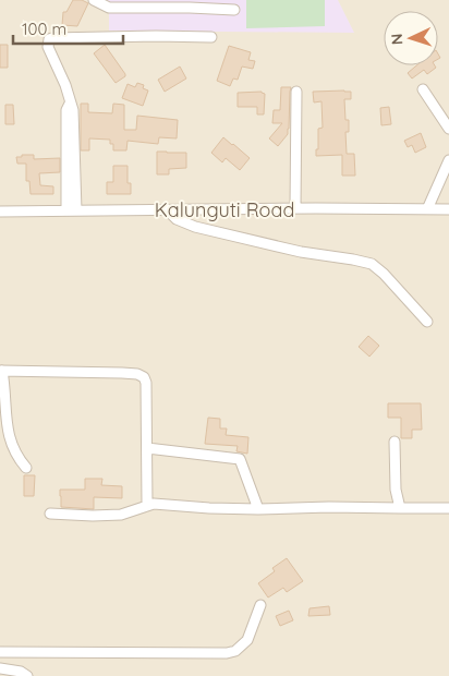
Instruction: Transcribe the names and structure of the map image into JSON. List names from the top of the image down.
{
  "streets": {
    "street": ["Kalunguti Road"]
  },
  "scale_bar": "100 m",
  "north": "left"
}
